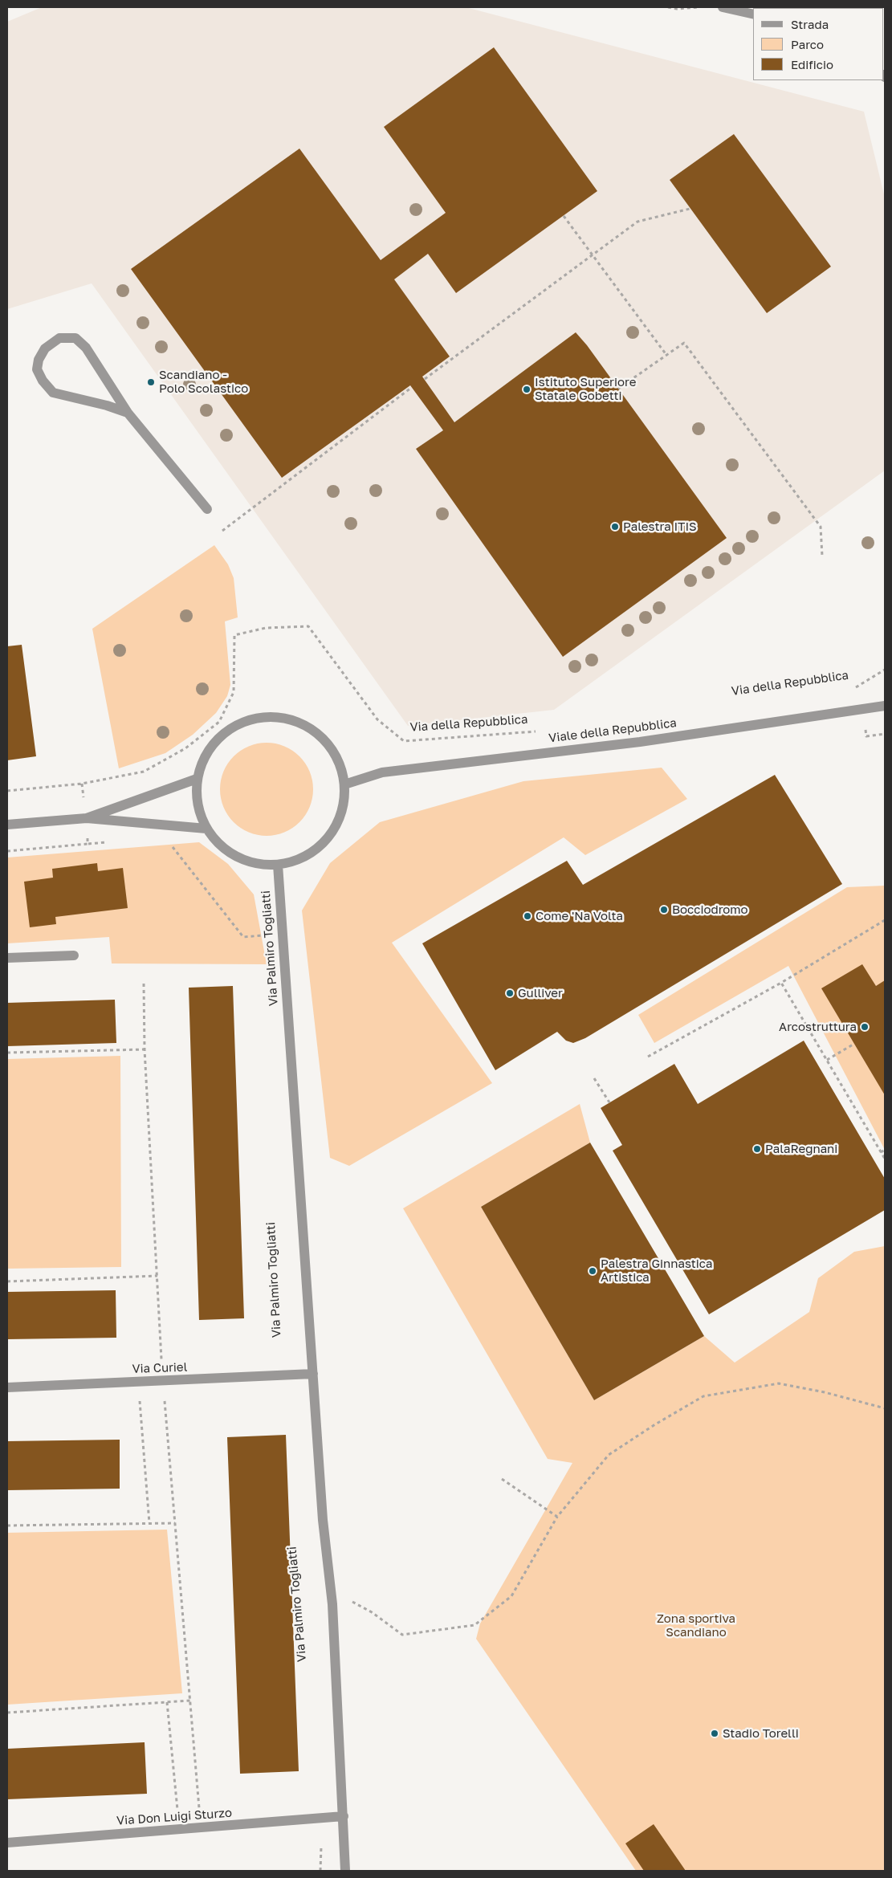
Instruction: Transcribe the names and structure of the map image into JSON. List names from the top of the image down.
{
  "streets": {
    "street": [
      "Viale della Repubblica",
      "Via Palmiro Togliatti",
      "Via Curiel",
      "Via Don Luigi Sturzo"
    ],
    "path": ["Via della Repubblica"]
  },
  "crossings": [
    ["Via Palmiro Togliatti", "Via Curiel"],
    ["Via Palmiro Togliatti", "Via Don Luigi Sturzo"]
  ],
  "parks": ["Zona sportiva Scandiano"],
  "places": [
    "Scandiano - Polo Scolastico",
    "Istituto Superiore Statale Gobetti",
    "Palestra ITIS",
    "Bocciodromo",
    "Come 'Na Volta",
    "Gulliver",
    "Arcostruttura",
    "PalaRegnani",
    "Palestra Ginnastica Artistica",
    "Stadio Torelli"
  ],
  "legend": ["Strada", "Parco", "Edificio"]
}
